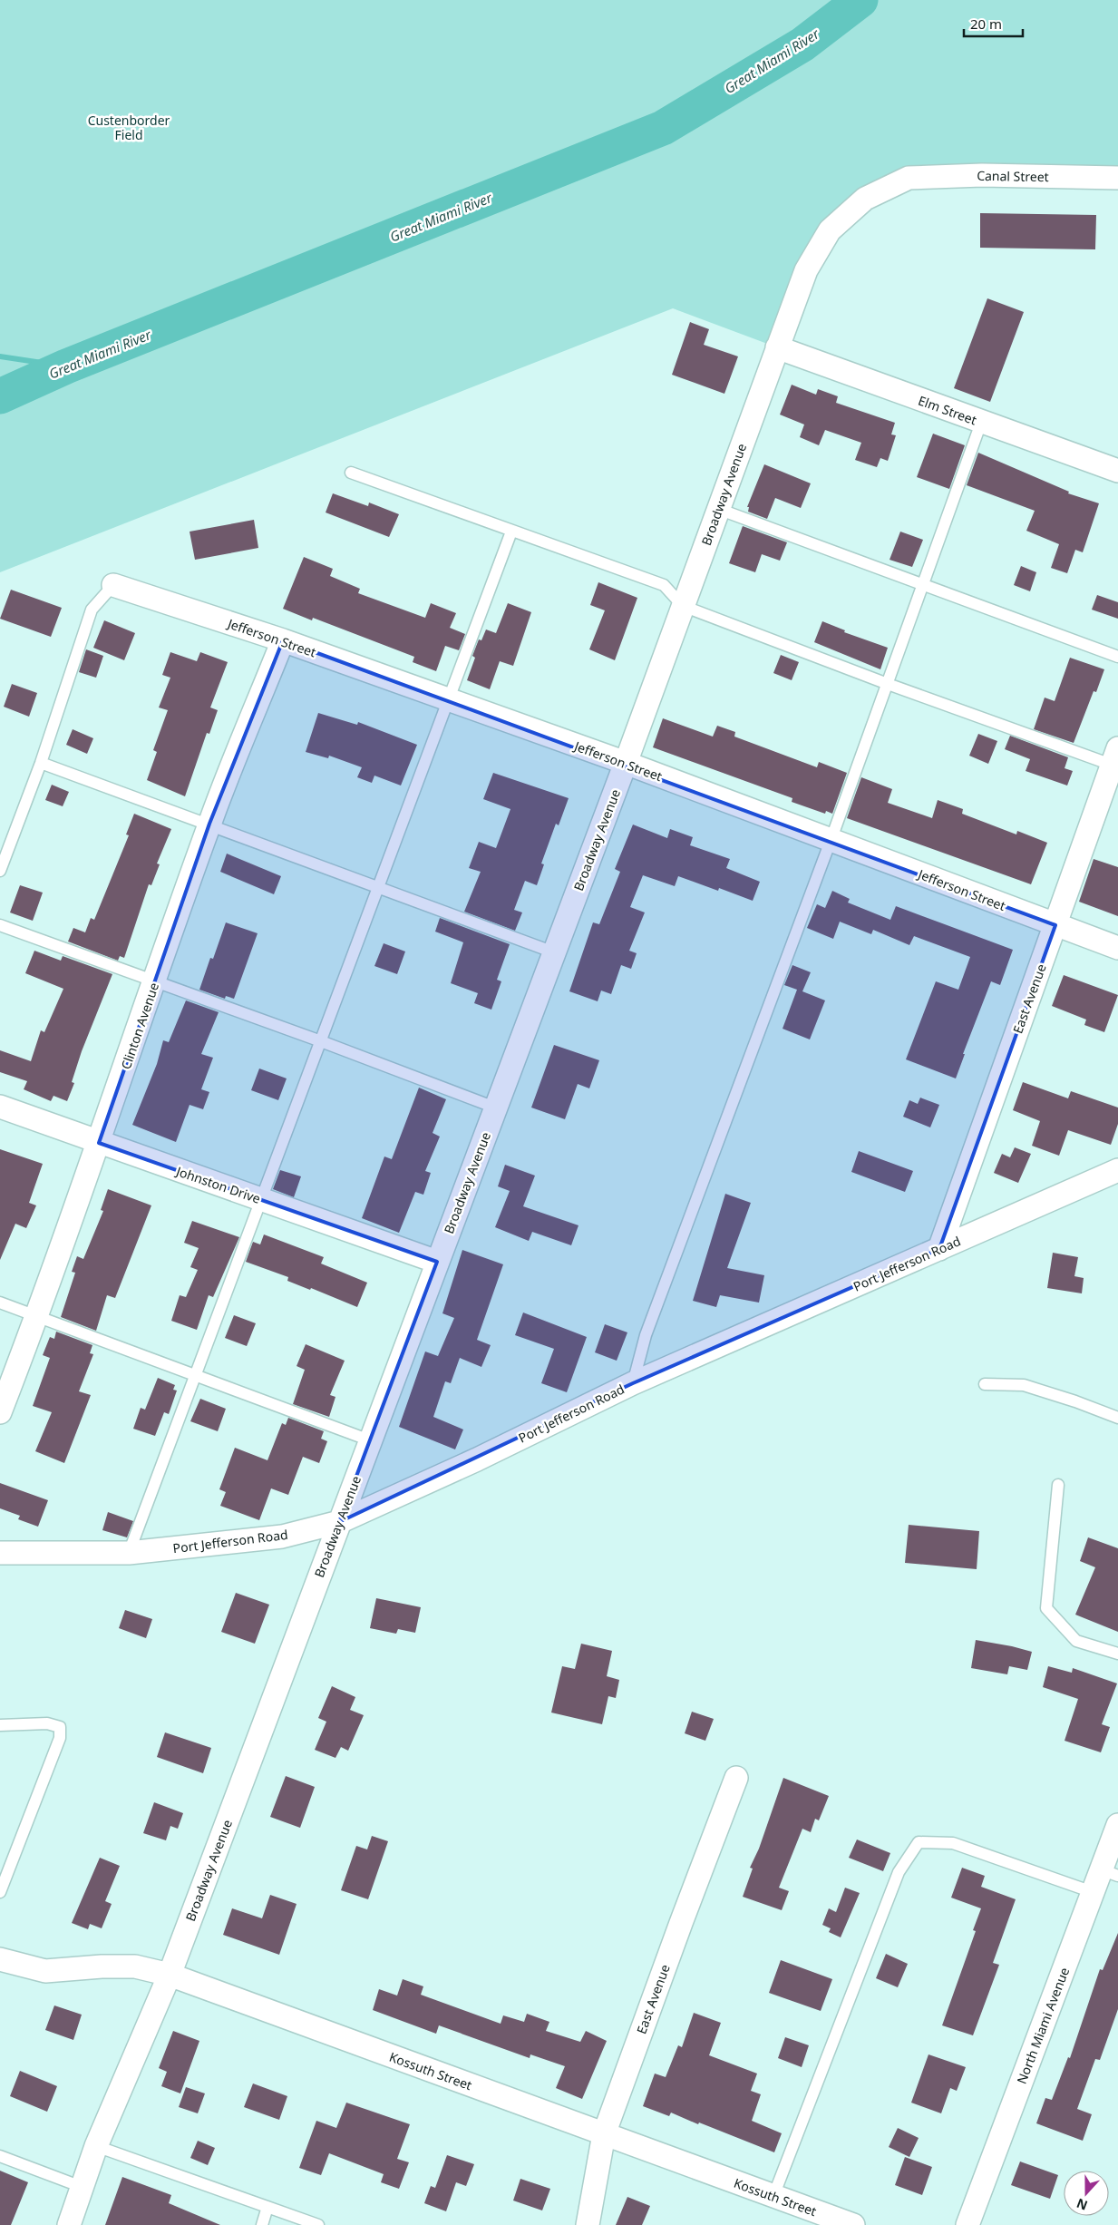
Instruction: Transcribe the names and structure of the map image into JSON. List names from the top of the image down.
{
  "streets": {
    "street": [
      "Canal Street",
      "Elm Street",
      "Broadway Avenue",
      "Jefferson Street",
      "East Avenue",
      "Clinton Avenue",
      "Johnston Drive",
      "Port Jefferson Road",
      "North Miami Avenue",
      "Kossuth Street"
    ]
  },
  "crossings": [
    ["Canal Street", "Broadway Avenue"],
    ["Elm Street", "Broadway Avenue"],
    ["Broadway Avenue", "Jefferson Street"],
    ["Broadway Avenue", "Johnston Drive"],
    ["Broadway Avenue", "Port Jefferson Road"],
    ["Broadway Avenue", "Kossuth Street"],
    ["Jefferson Street", "East Avenue"],
    ["Jefferson Street", "Clinton Avenue"],
    ["East Avenue", "Port Jefferson Road"],
    ["East Avenue", "Kossuth Street"],
    ["Clinton Avenue", "Johnston Drive"]
  ],
  "water": ["Great Miami River"],
  "parks": ["Custenborder Field"],
  "scale_bar": "20 m",
  "north": "bottom"
}
